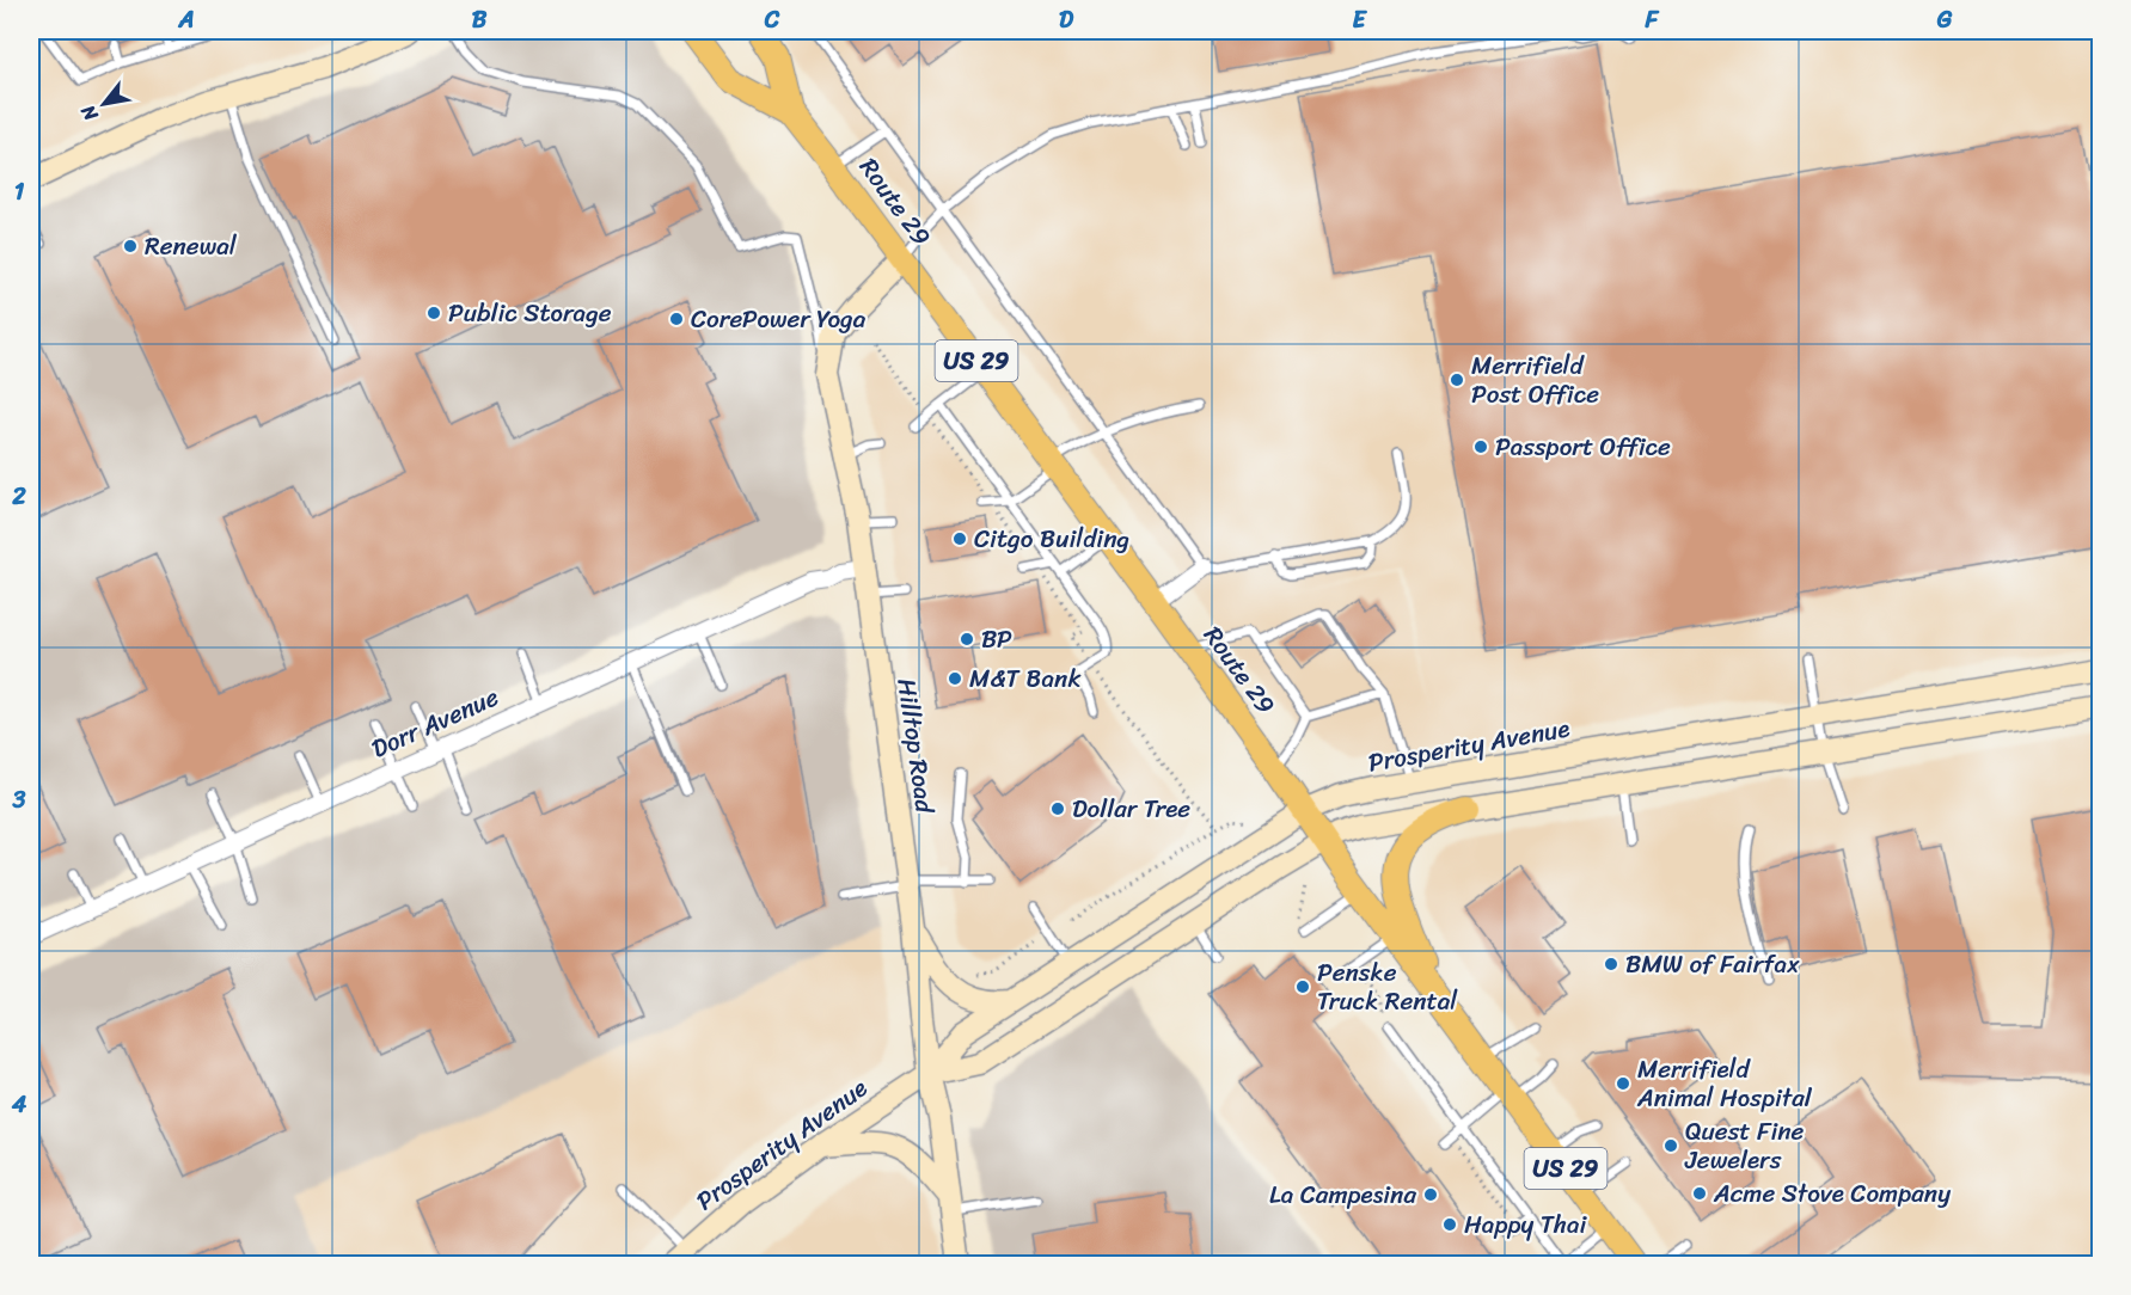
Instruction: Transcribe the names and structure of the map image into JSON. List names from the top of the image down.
{
  "streets": {
    "main road": [
      "Route 29",
      "US 29",
      "Hilltop Road",
      "Prosperity Avenue"
    ],
    "street": ["Dorr Avenue"]
  },
  "crossings": [
    ["Route 29", "Hilltop Road"],
    ["Route 29", "Prosperity Avenue"],
    ["Dorr Avenue", "Hilltop Road"],
    ["Hilltop Road", "Prosperity Avenue"]
  ],
  "places": [
    "Renewal",
    "Public Storage",
    "CorePower Yoga",
    "Merrifield Post Office",
    "Passport Office",
    "Citgo Building",
    "BP",
    "M&T Bank",
    "Dollar Tree",
    "BMW of Fairfax",
    "Penske Truck Rental",
    "Merrifield Animal Hospital",
    "Quest Fine Jewelers",
    "Acme Stove Company",
    "La Campesina",
    "Happy Thai"
  ],
  "north": "bottom left",
  "grid": {
    "columns": [
      "A",
      "B",
      "C",
      "D",
      "E",
      "F",
      "G"
    ],
    "rows": [
      "1",
      "2",
      "3",
      "4"
    ]
  }
}
